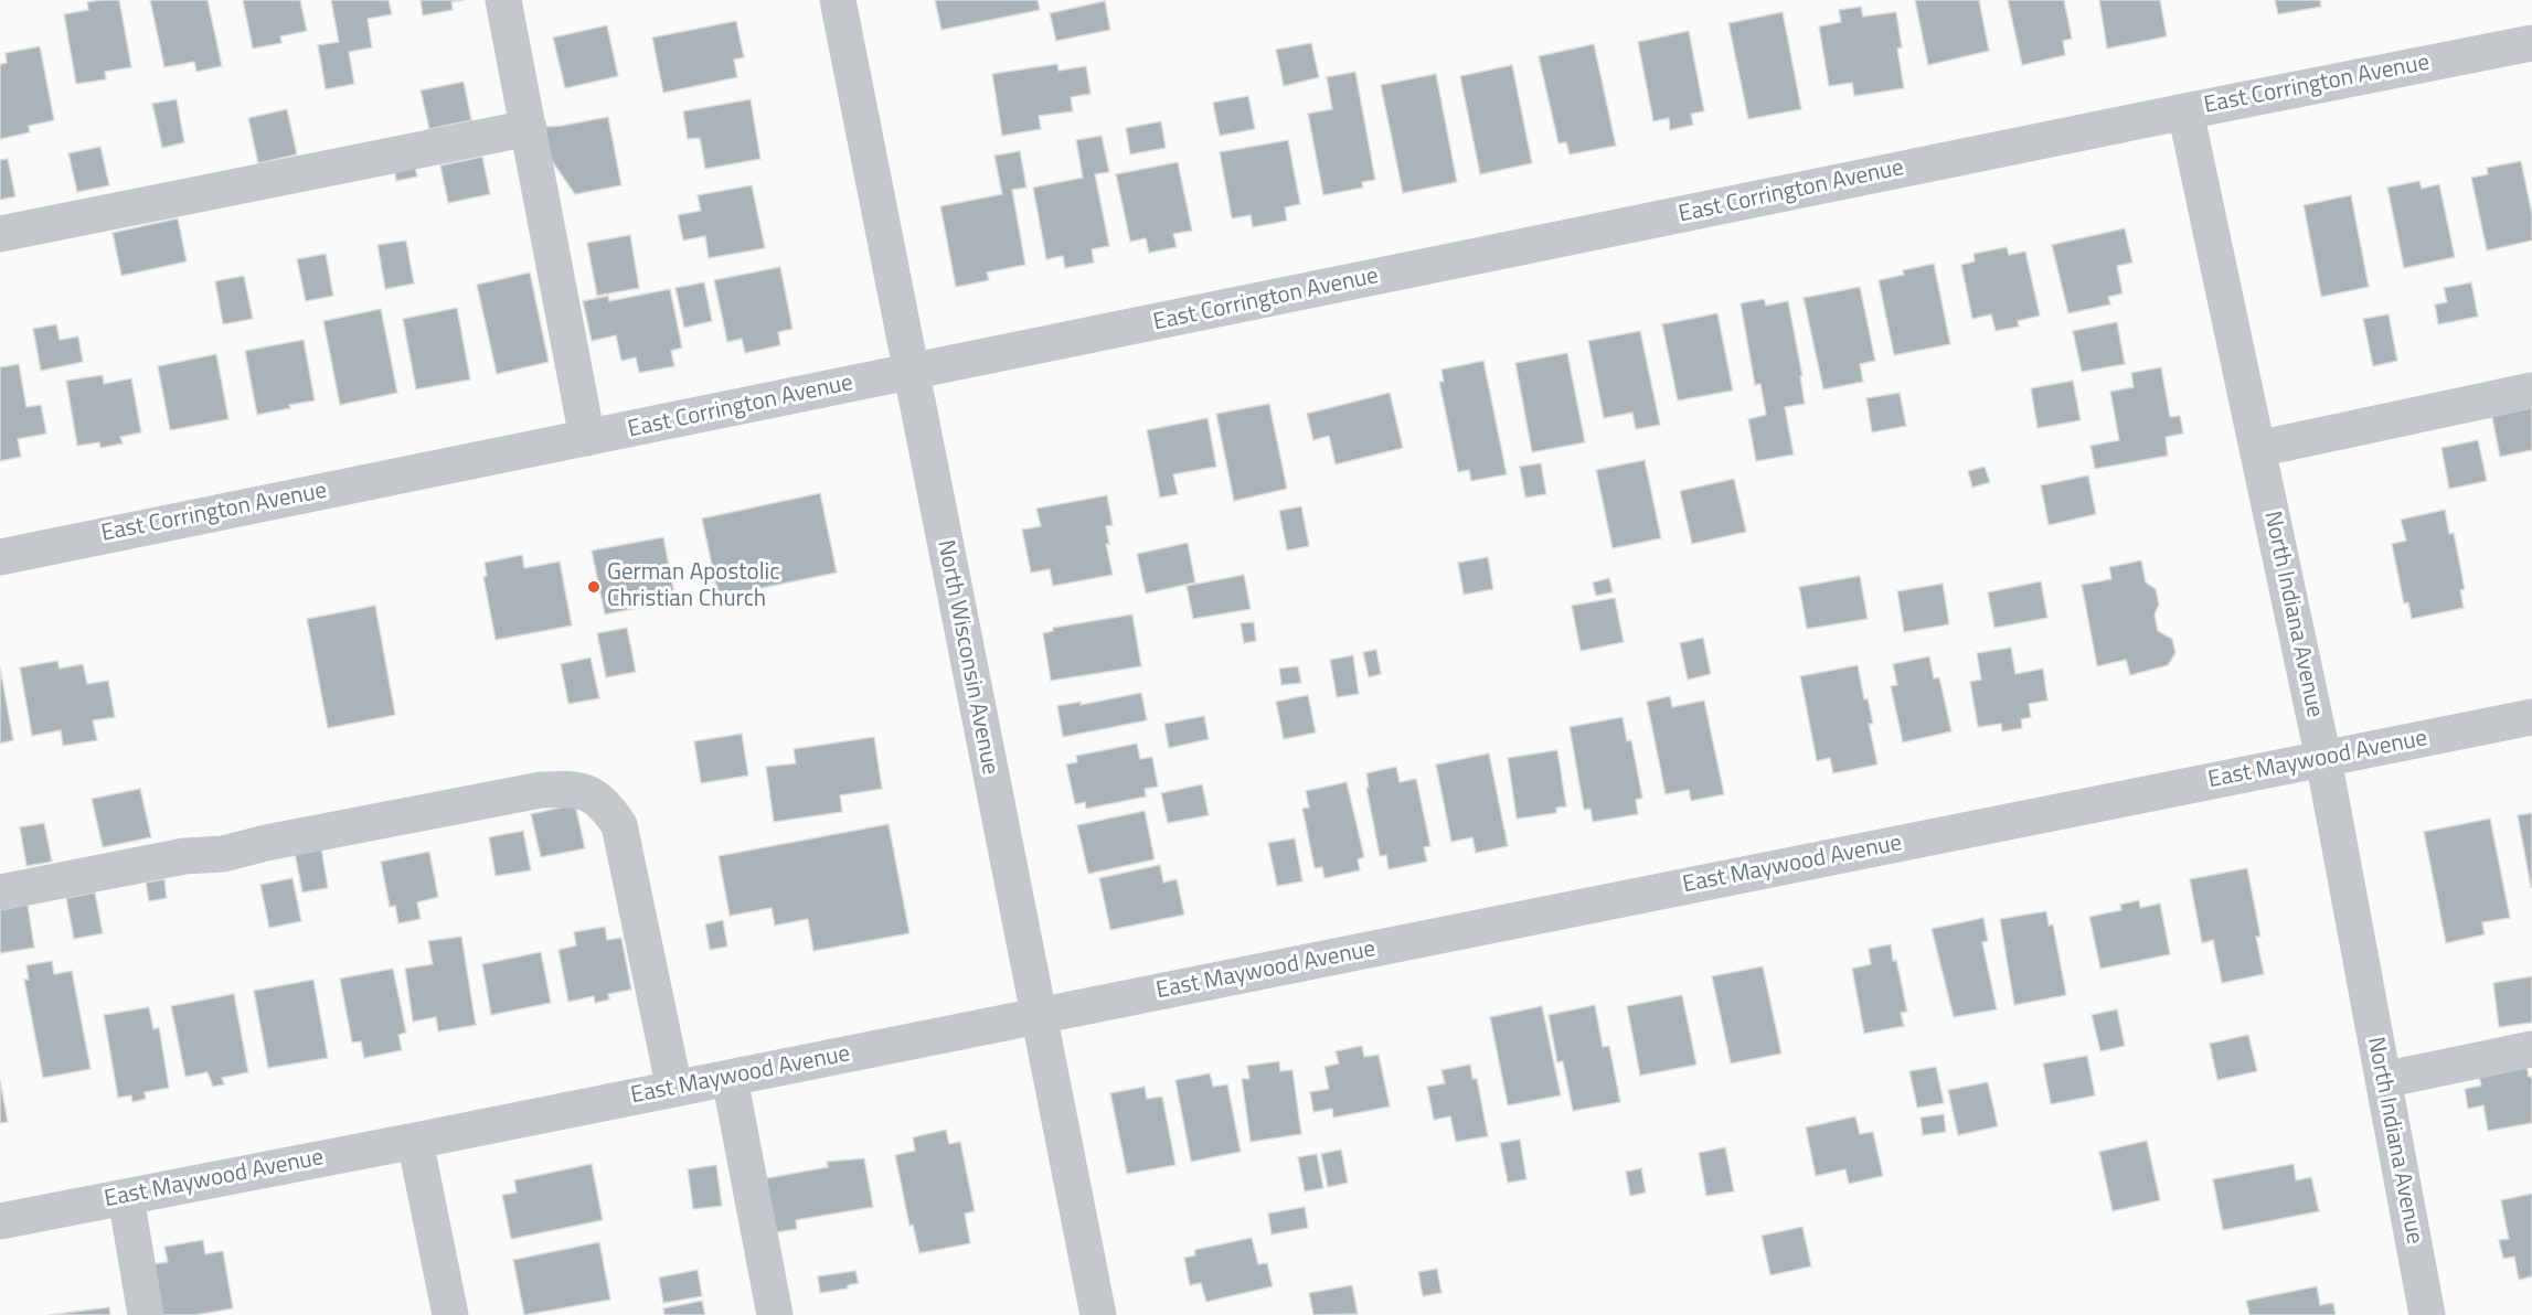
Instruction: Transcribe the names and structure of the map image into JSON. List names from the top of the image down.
{
  "streets": {
    "street": [
      "East Corrington Avenue",
      "North Indiana Avenue",
      "North Wisconsin Avenue",
      "East Maywood Avenue"
    ]
  },
  "crossings": [
    ["East Corrington Avenue", "North Indiana Avenue"],
    ["East Corrington Avenue", "North Wisconsin Avenue"],
    ["North Indiana Avenue", "East Maywood Avenue"],
    ["North Wisconsin Avenue", "East Maywood Avenue"]
  ],
  "places": ["German Apostolic Christian Church"]
}
